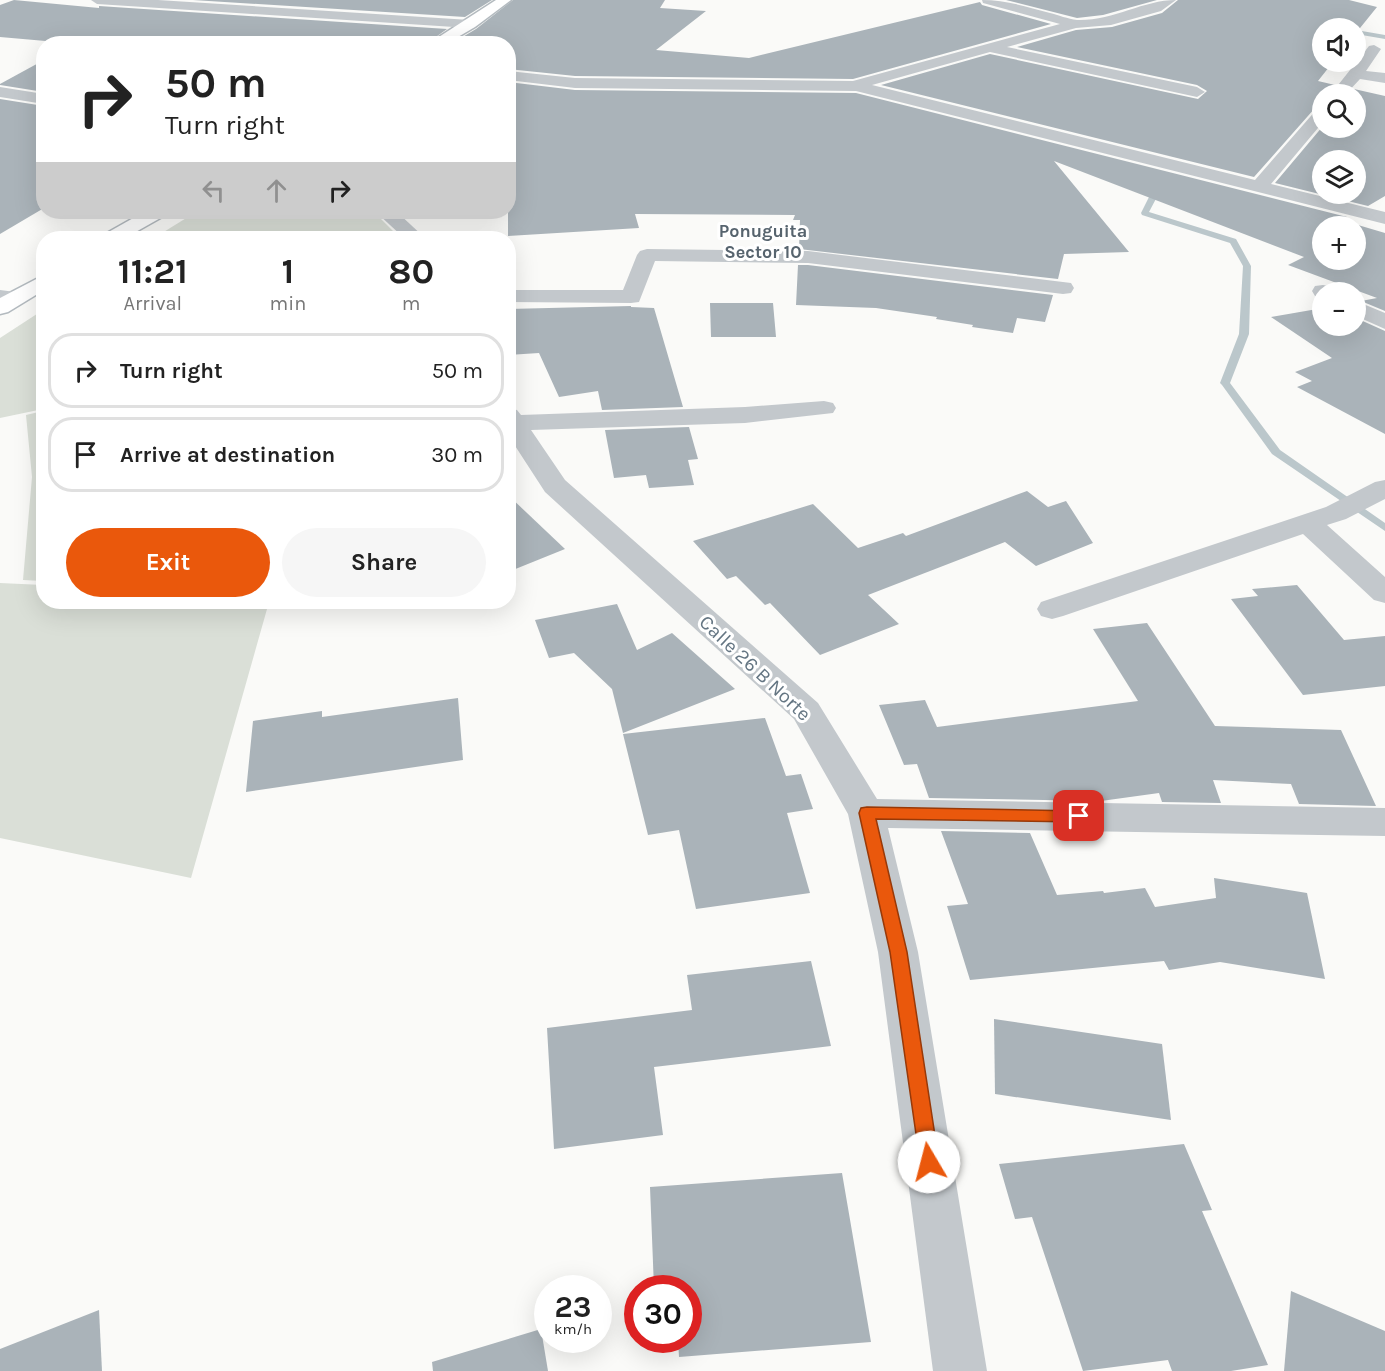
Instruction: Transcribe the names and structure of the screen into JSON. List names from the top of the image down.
{
  "streets": {
    "street": ["Calle 26 B Norte"]
  },
  "districts": ["Ponuguita Sector 10"],
  "page": {
    "map_buttons": ["+", "−"],
    "turn": ["50 m", "Turn right"],
    "eta": [
      "11:21",
      "Arrival",
      "1",
      "min",
      "80",
      "m"
    ],
    "list": [
      {
        "name": "Turn right",
        "value": "50 m"
      },
      {
        "name": "Arrive at destination",
        "value": "30 m"
      }
    ],
    "buttons": ["Exit", "Share"],
    "speed": "23 km/h",
    "limit": "30"
  }
}
